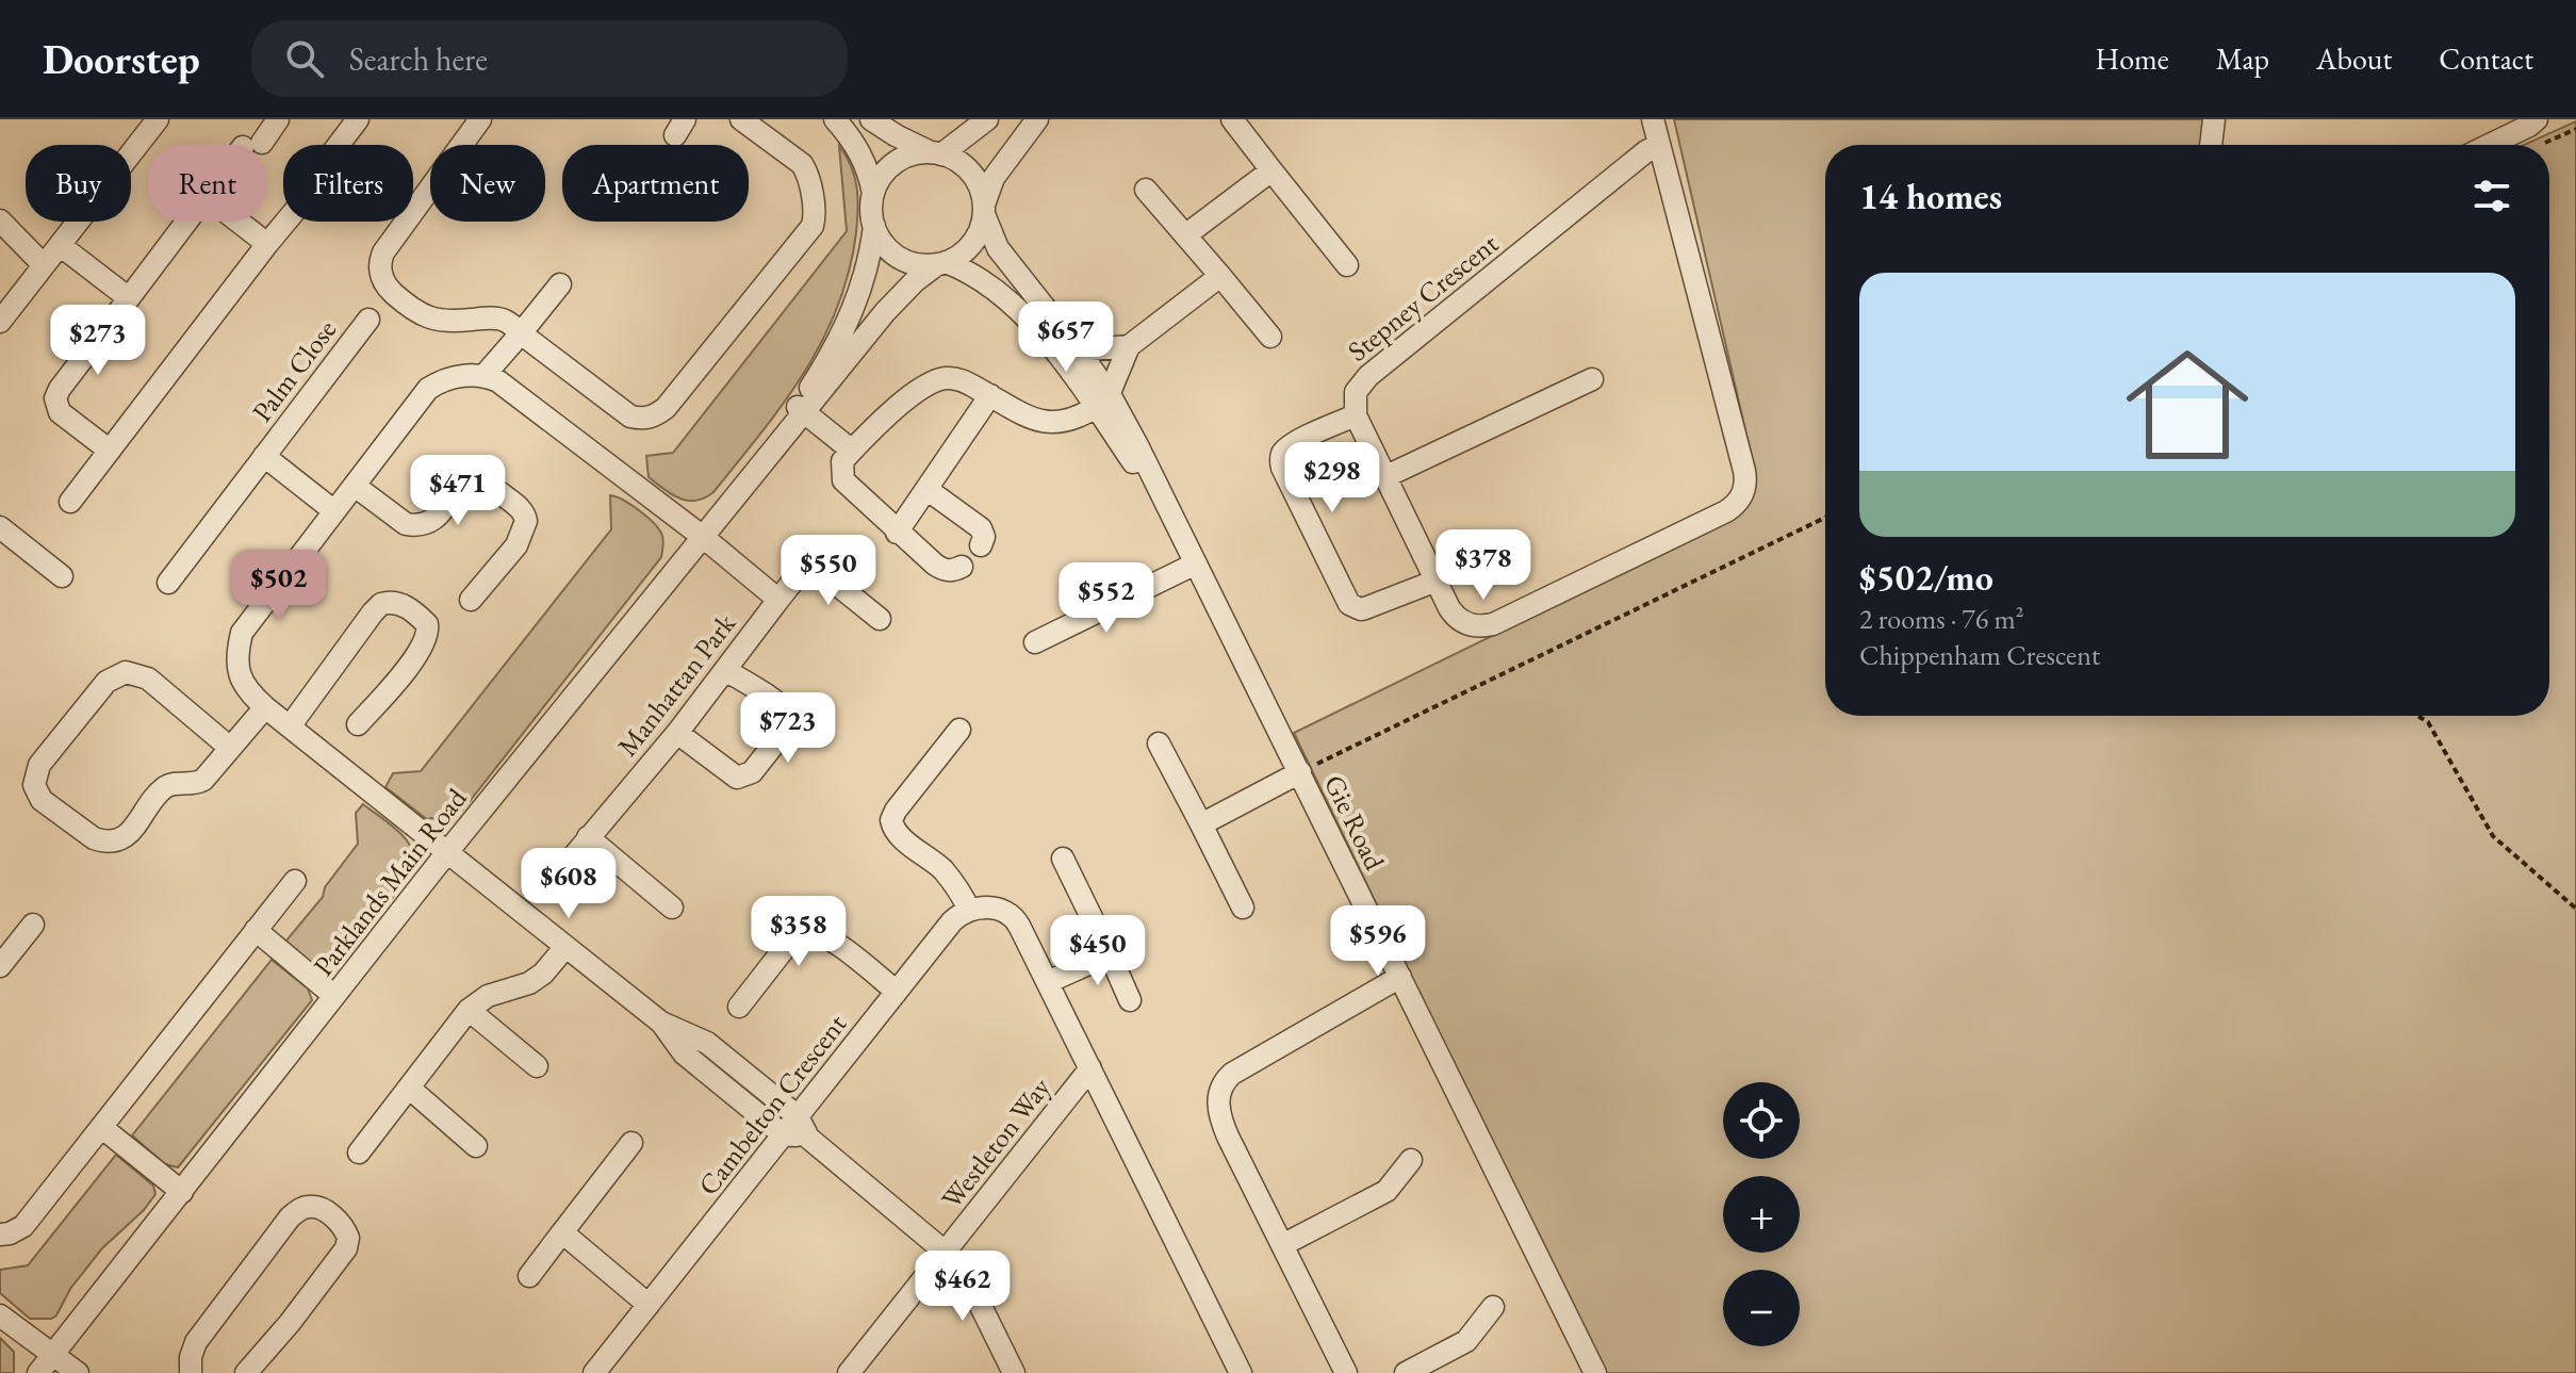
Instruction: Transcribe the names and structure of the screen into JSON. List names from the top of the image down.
{
  "streets": {
    "street": [
      "Stepney Crescent",
      "Palm Close",
      "Manhattan Park",
      "Gie Road",
      "Parklands Main Road",
      "Cambelton Crescent",
      "Westleton Way"
    ]
  },
  "crossings": [
    ["Gie Road", "Parklands Main Road"]
  ],
  "page": {
    "header": "Doorstep",
    "search": "Search here",
    "nav": [
      "Home",
      "Map",
      "About",
      "Contact"
    ],
    "chip": [
      "Buy",
      "Rent",
      "Filters",
      "New",
      "Apartment"
    ],
    "heading": "14 homes",
    "list": [
      {
        "name": "$502/mo",
        "note": "2 rooms · 76 m² · Chippenham Crescent"
      }
    ],
    "price": [
      "$657",
      "$273",
      "$298",
      "$471",
      "$378",
      "$550",
      "$502",
      "$552",
      "$723",
      "$608",
      "$358",
      "$596",
      "$450",
      "$462"
    ],
    "map_buttons": ["+", "−"]
  }
}
